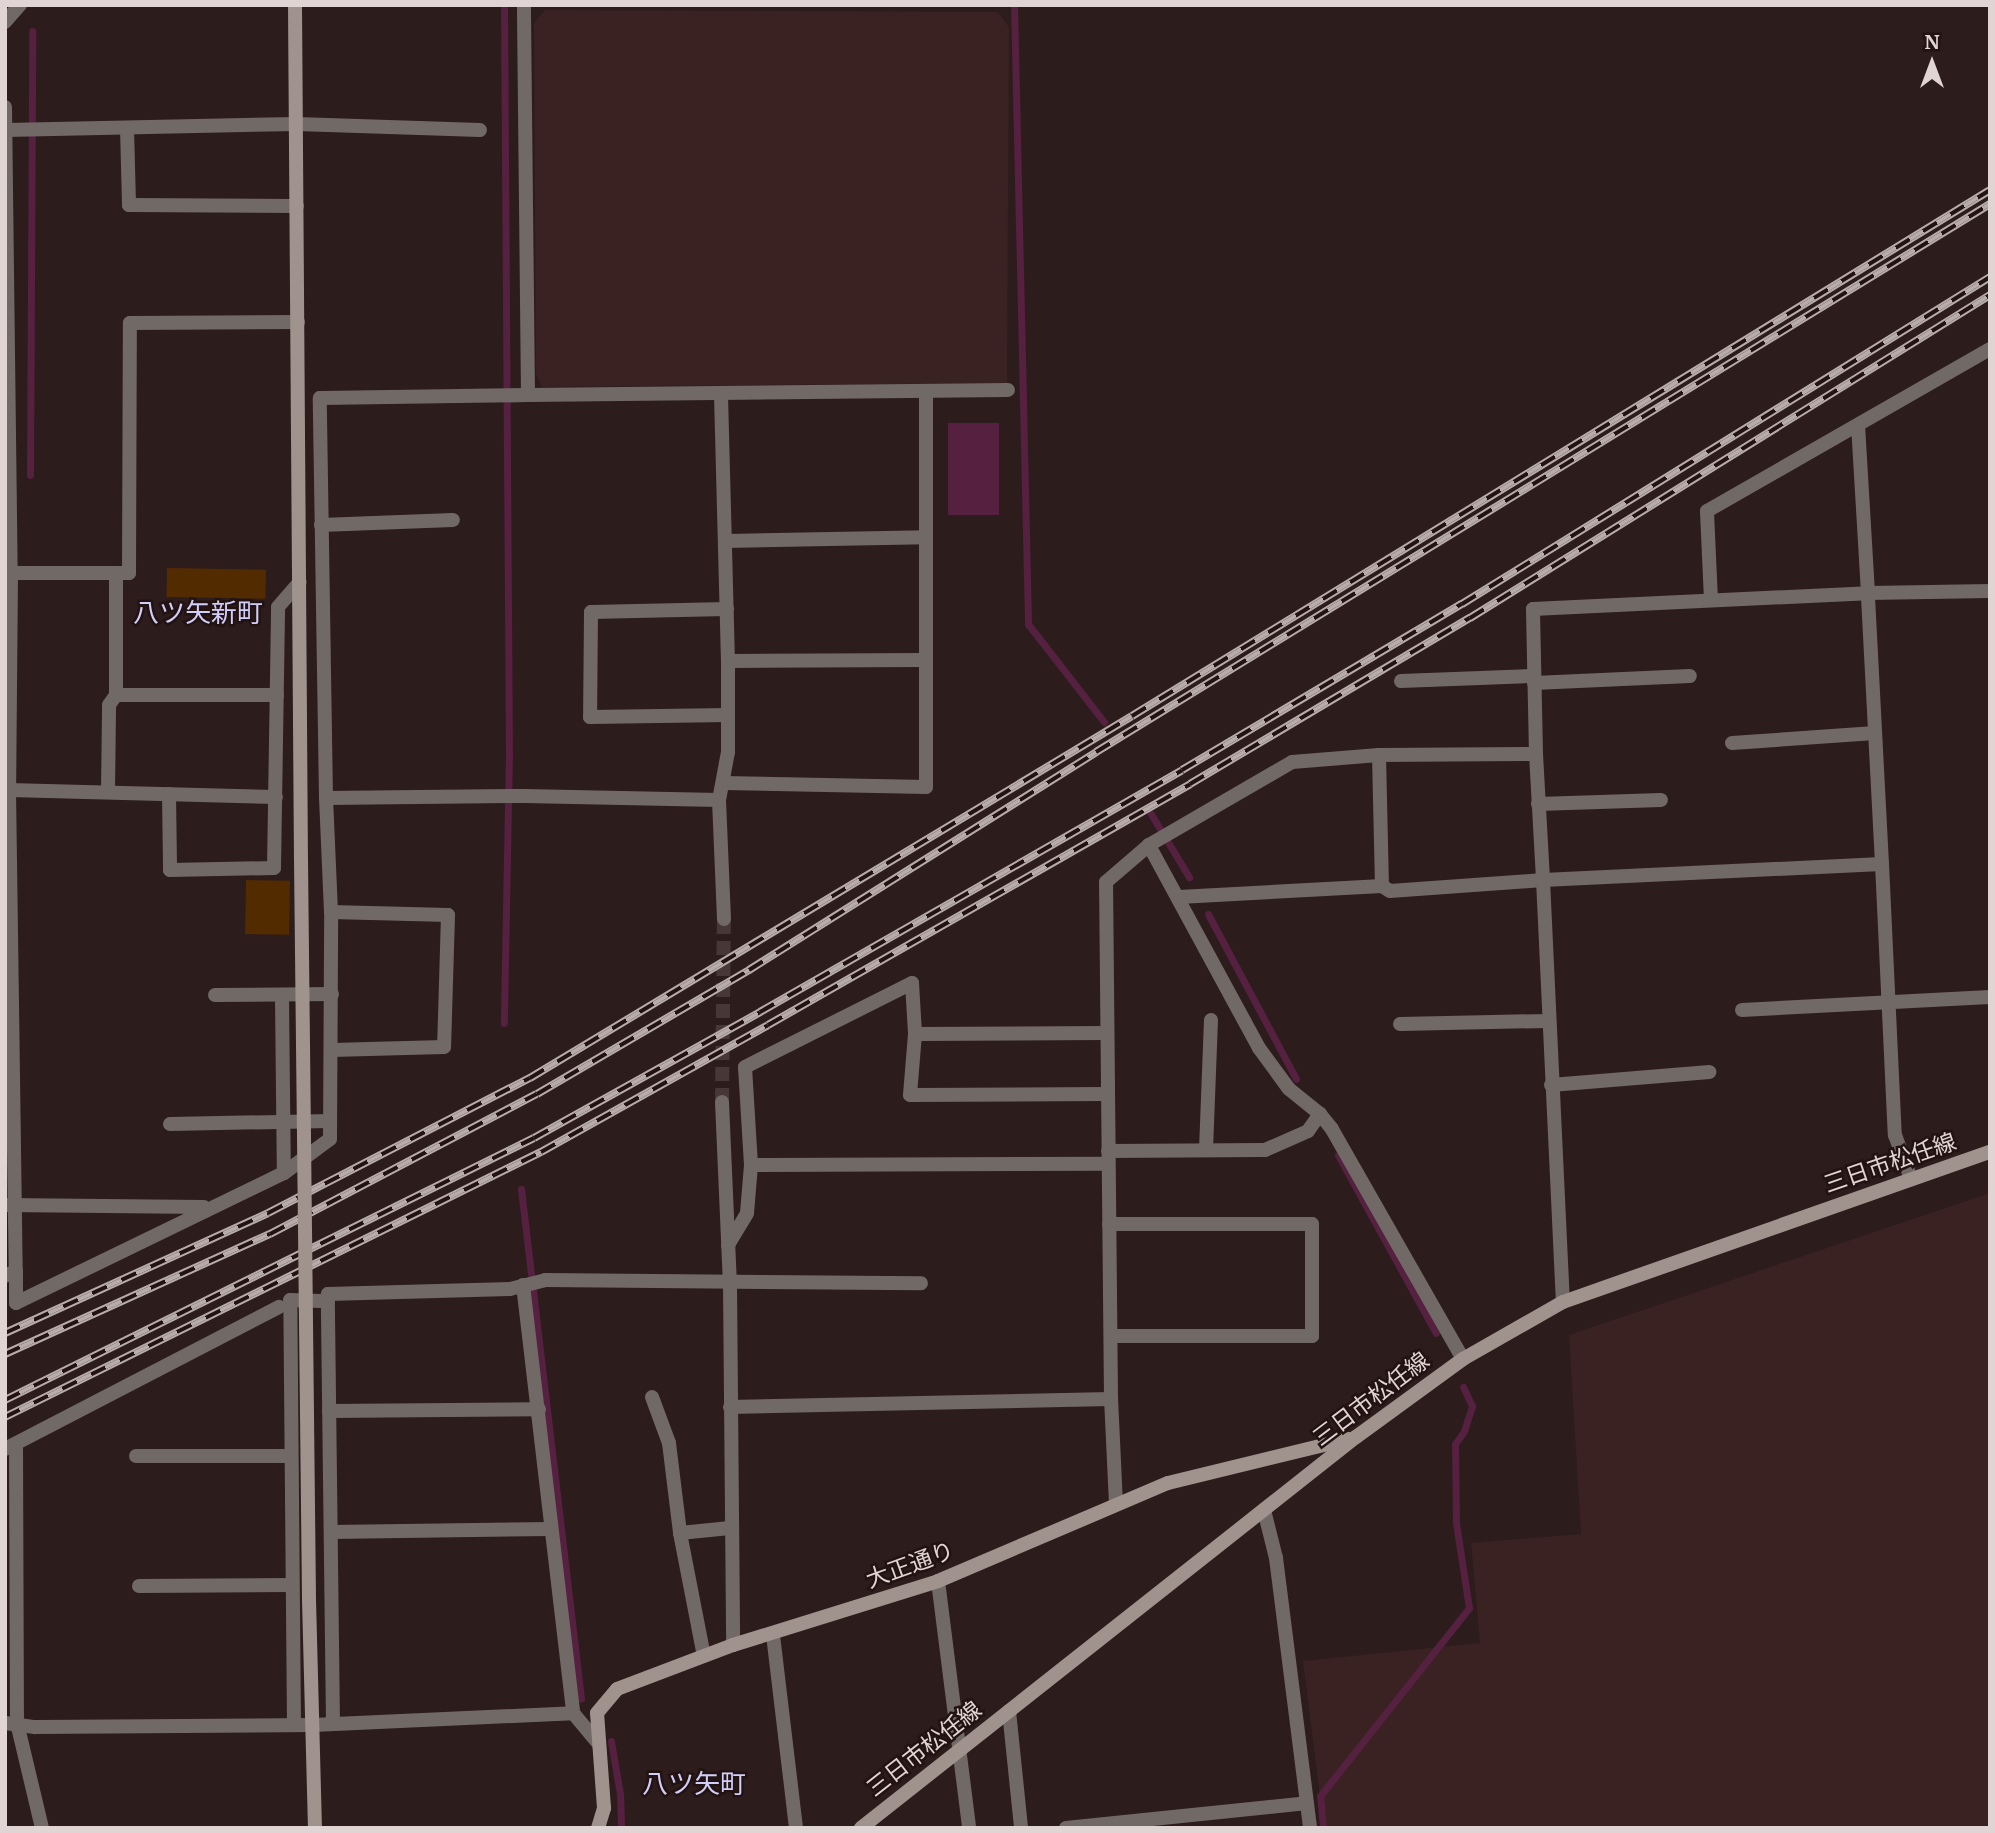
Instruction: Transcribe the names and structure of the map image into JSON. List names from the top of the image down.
{
  "streets": {
    "street": ["三日市松任線", "大正通り"]
  },
  "crossings": [
    ["三日市松任線", "大正通り"]
  ],
  "districts": ["八ツ矢新町", "八ツ矢町"],
  "north": "top"
}
